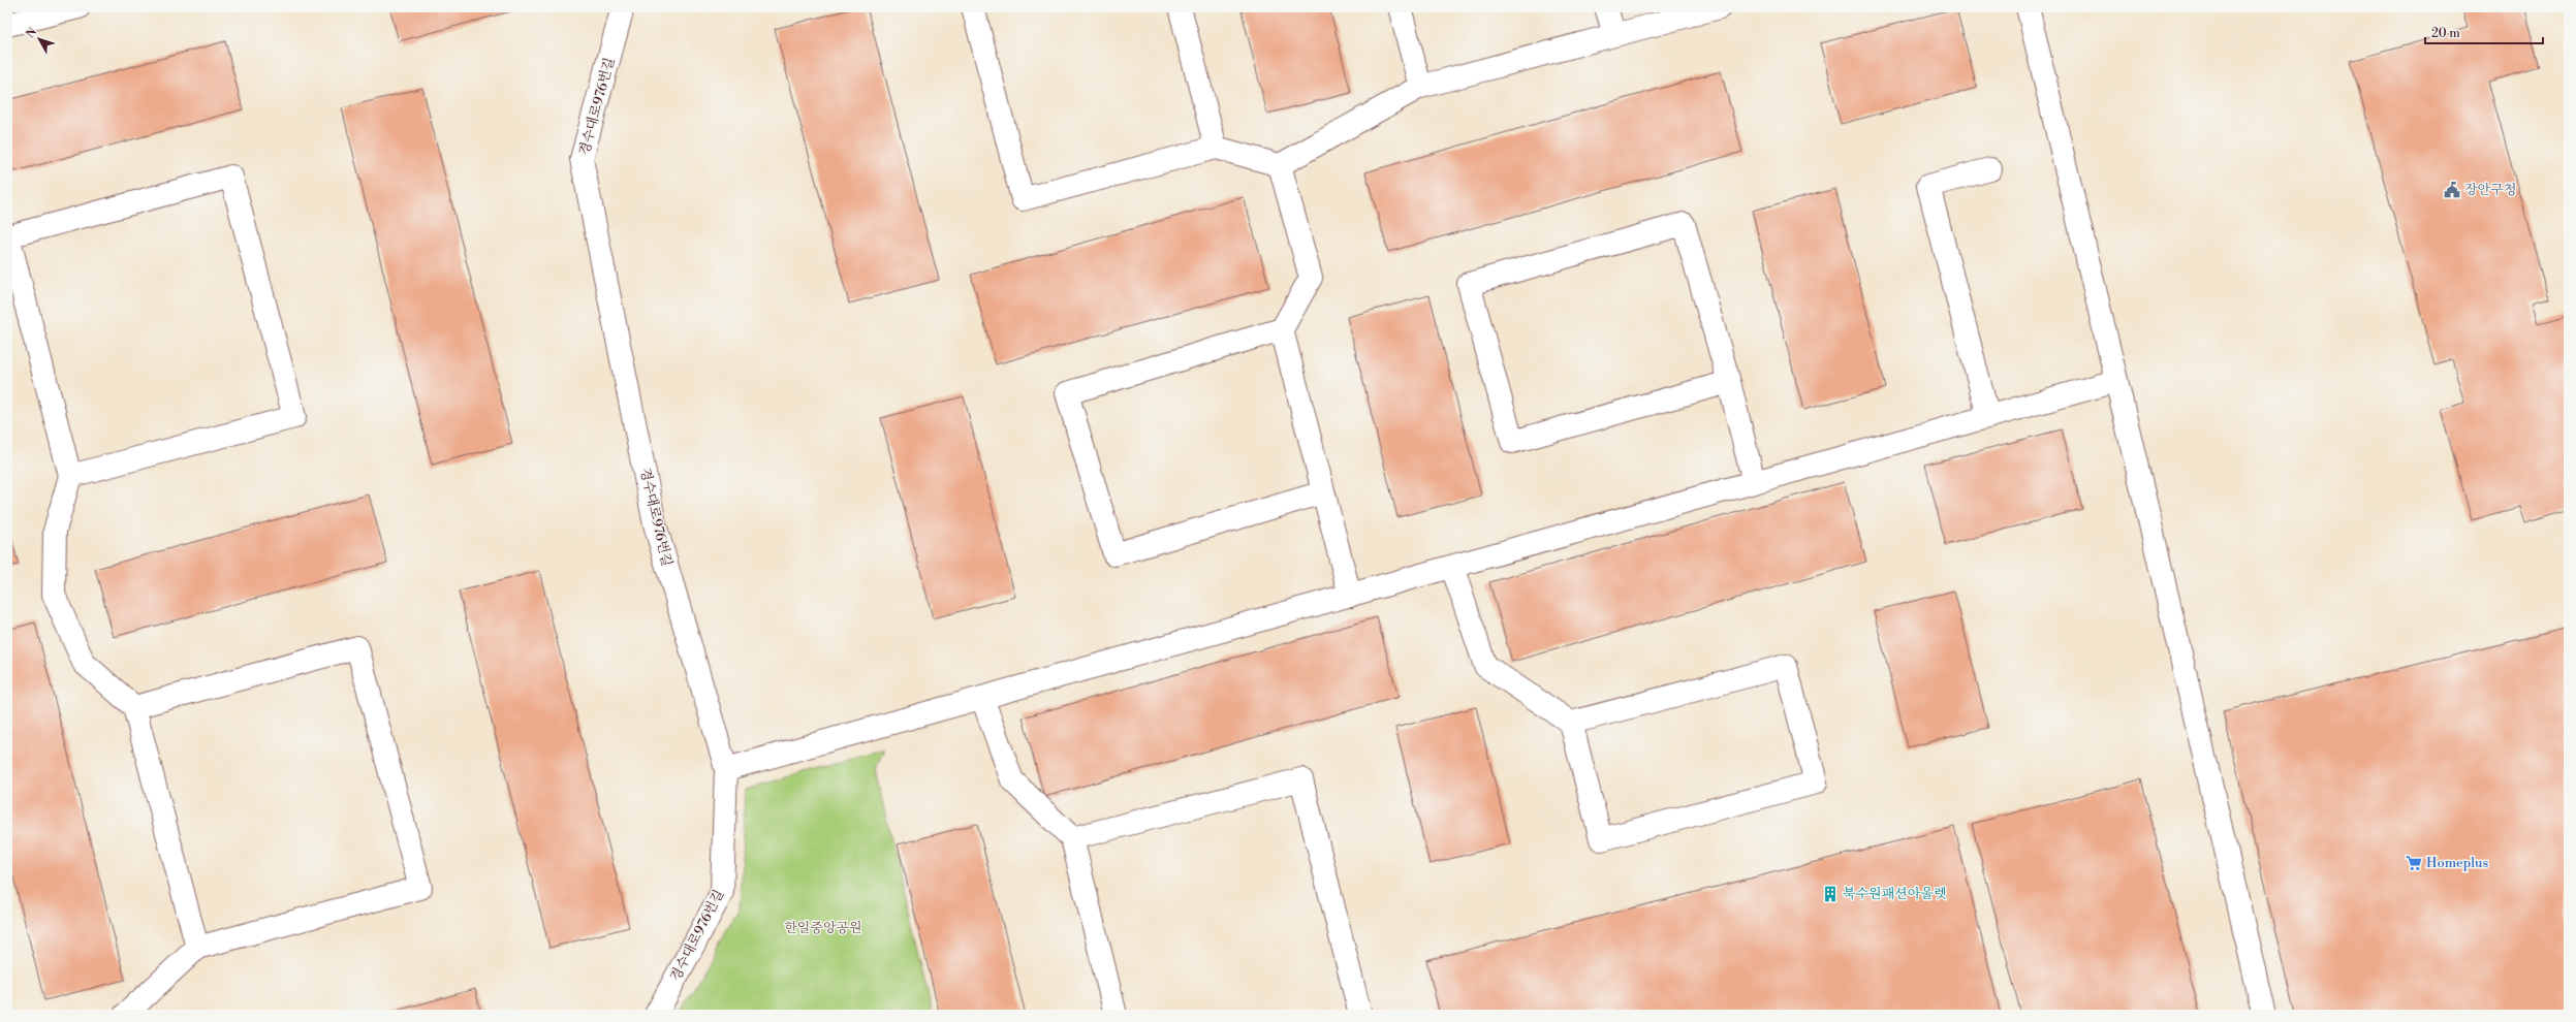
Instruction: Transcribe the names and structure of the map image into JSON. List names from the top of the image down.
{
  "streets": {
    "street": ["경수대로976번길"]
  },
  "parks": ["한일중앙공원"],
  "places": {
    "public building": ["장안구청"],
    "supermarket": ["Homeplus"],
    "building": ["북수원패션아울렛"]
  },
  "scale_bar": "20 m",
  "north": "top left"
}
